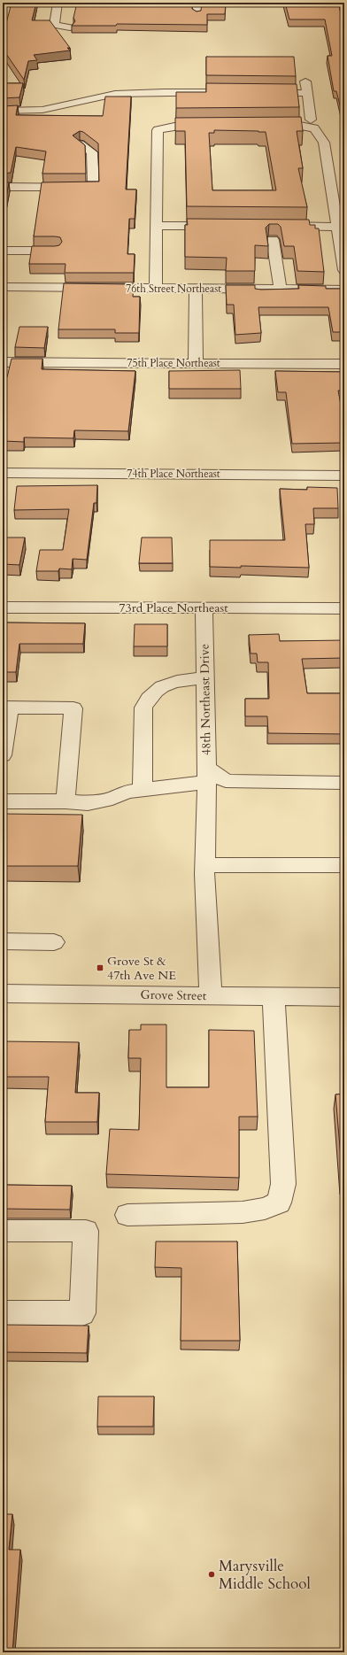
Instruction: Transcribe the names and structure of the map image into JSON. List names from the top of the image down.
{
  "streets": {
    "street": [
      "76th Street Northeast",
      "75th Place Northeast",
      "74th Place Northeast",
      "73rd Place Northeast",
      "48th Northeast Drive",
      "Grove Street"
    ]
  },
  "crossings": [
    ["73rd Place Northeast", "48th Northeast Drive"],
    ["48th Northeast Drive", "Grove Street"]
  ],
  "places": {
    "transit": ["Grove St & 47th Ave NE"],
    "other": ["Marysville Middle School"]
  }
}
